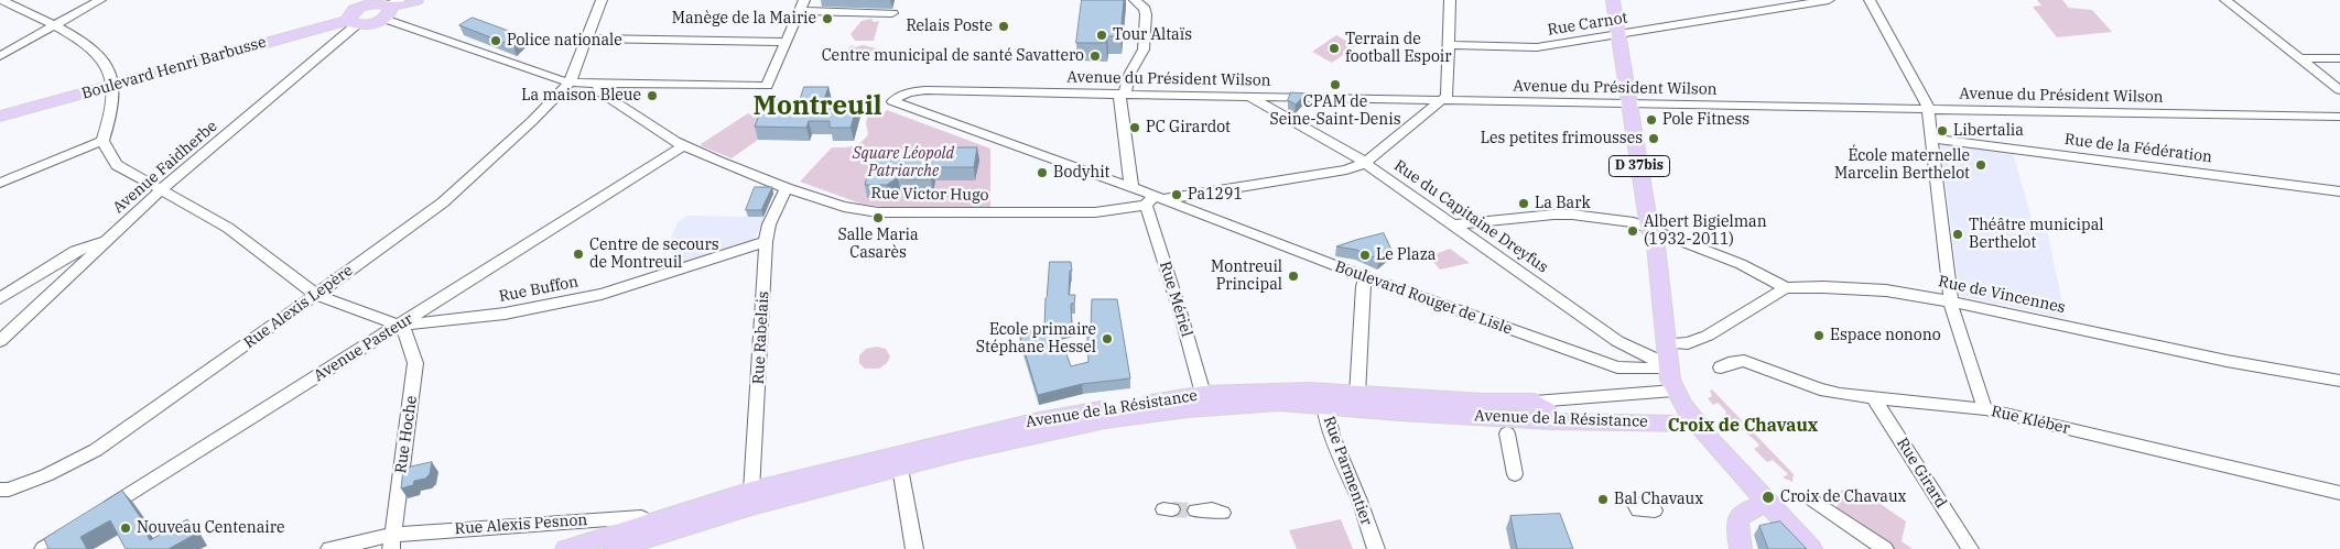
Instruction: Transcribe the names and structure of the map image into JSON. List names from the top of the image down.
{
  "streets": {
    "main road": ["Boulevard Henri Barbusse", "D 37bis", "Avenue de la Résistance"],
    "street": [
      "Rue Carnot",
      "Avenue du Président Wilson",
      "Rue de la Fédération",
      "Avenue Faidherbe",
      "Rue Victor Hugo",
      "Rue du Capitaine Dreyfus",
      "Rue Buffon",
      "Rue de Vincennes",
      "Boulevard Rouget de Lisle",
      "Rue Mériel",
      "Rue Alexis Lepère",
      "Rue Rabelais",
      "Avenue Pasteur",
      "Rue Kléber",
      "Rue Hoche",
      "Rue Parmentier",
      "Rue Girard",
      "Rue Alexis Pesnon"
    ]
  },
  "crossings": [
    ["Rue Carnot", "D 37bis"],
    ["Boulevard Henri Barbusse", "Avenue Faidherbe"],
    ["Avenue du Président Wilson", "D 37bis"],
    ["Avenue du Président Wilson", "Rue du Capitaine Dreyfus"],
    ["Avenue du Président Wilson", "Boulevard Rouget de Lisle"],
    ["D 37bis", "Rue du Capitaine Dreyfus"],
    ["D 37bis", "Rue de Vincennes"],
    ["D 37bis", "Boulevard Rouget de Lisle"],
    ["Rue Victor Hugo", "Rue du Capitaine Dreyfus"],
    ["Rue Victor Hugo", "Boulevard Rouget de Lisle"],
    ["Rue Victor Hugo", "Rue Mériel"],
    ["Rue Victor Hugo", "Rue Rabelais"],
    ["Rue Victor Hugo", "Avenue Pasteur"],
    ["Rue du Capitaine Dreyfus", "Boulevard Rouget de Lisle"],
    ["Rue Buffon", "Rue Rabelais"],
    ["Rue Buffon", "Avenue Pasteur"],
    ["Rue Buffon", "Rue Hoche"],
    ["Boulevard Rouget de Lisle", "Rue Mériel"],
    ["Rue Mériel", "Avenue de la Résistance"],
    ["Rue Rabelais", "Avenue de la Résistance"],
    ["Avenue Pasteur", "Rue Hoche"],
    ["Avenue de la Résistance", "Rue Parmentier"],
    ["Avenue de la Résistance", "Rue Alexis Pesnon"],
    ["Rue Kléber", "Rue Girard"],
    ["Rue Hoche", "Rue Alexis Pesnon"]
  ],
  "districts": ["Montreuil", "Croix de Chavaux"],
  "parks": ["Square Léopold Patriarche"],
  "places": [
    "Manège de la Mairie",
    "Relais Poste",
    "Tour Altaïs",
    "Police nationale",
    "Terrain de football Espoir",
    "Centre municipal de santé Savattero",
    "CPAM de Seine-Saint-Denis",
    "La maison Bleue",
    "Pole Fitness",
    "PC Girardot",
    "Libertalia",
    "Les petites frimousses",
    "École maternelle Marcelin Berthelot",
    "Bodyhit",
    "Pa1291",
    "La Bark",
    "Salle Maria Casarès",
    "Albert Bigielman (1932-2011)",
    "Théâtre municipal Berthelot",
    "Centre de secours de Montreuil",
    "Le Plaza",
    "Montreuil Principal",
    "Espace nonono",
    "Ecole primaire Stéphane Hessel",
    "Croix de Chavaux",
    "Bal Chavaux",
    "Nouveau Centenaire"
  ]
}
